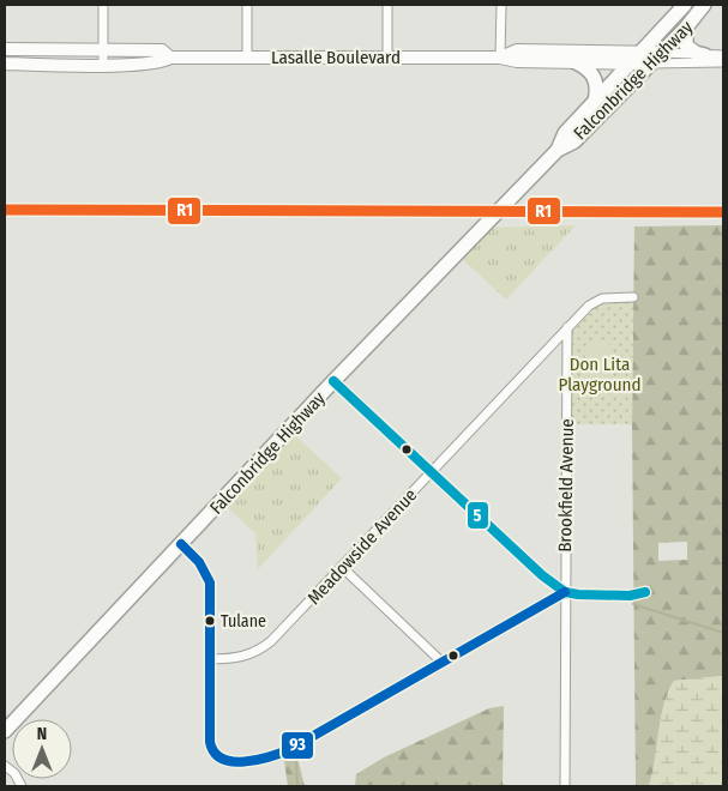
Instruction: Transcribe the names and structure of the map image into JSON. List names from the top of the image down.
{
  "streets": {
    "main road": ["Lasalle Boulevard", "Falconbridge Highway"],
    "street": ["Brookfield Avenue", "Meadowside Avenue"]
  },
  "crossings": [
    ["Lasalle Boulevard", "Falconbridge Highway"],
    ["Brookfield Avenue", "Meadowside Avenue"]
  ],
  "parks": ["Don Lita Playground"],
  "places": ["Tulane"],
  "lines": ["transit line R1", "transit line 5", "transit line 93"],
  "north": "top"
}
